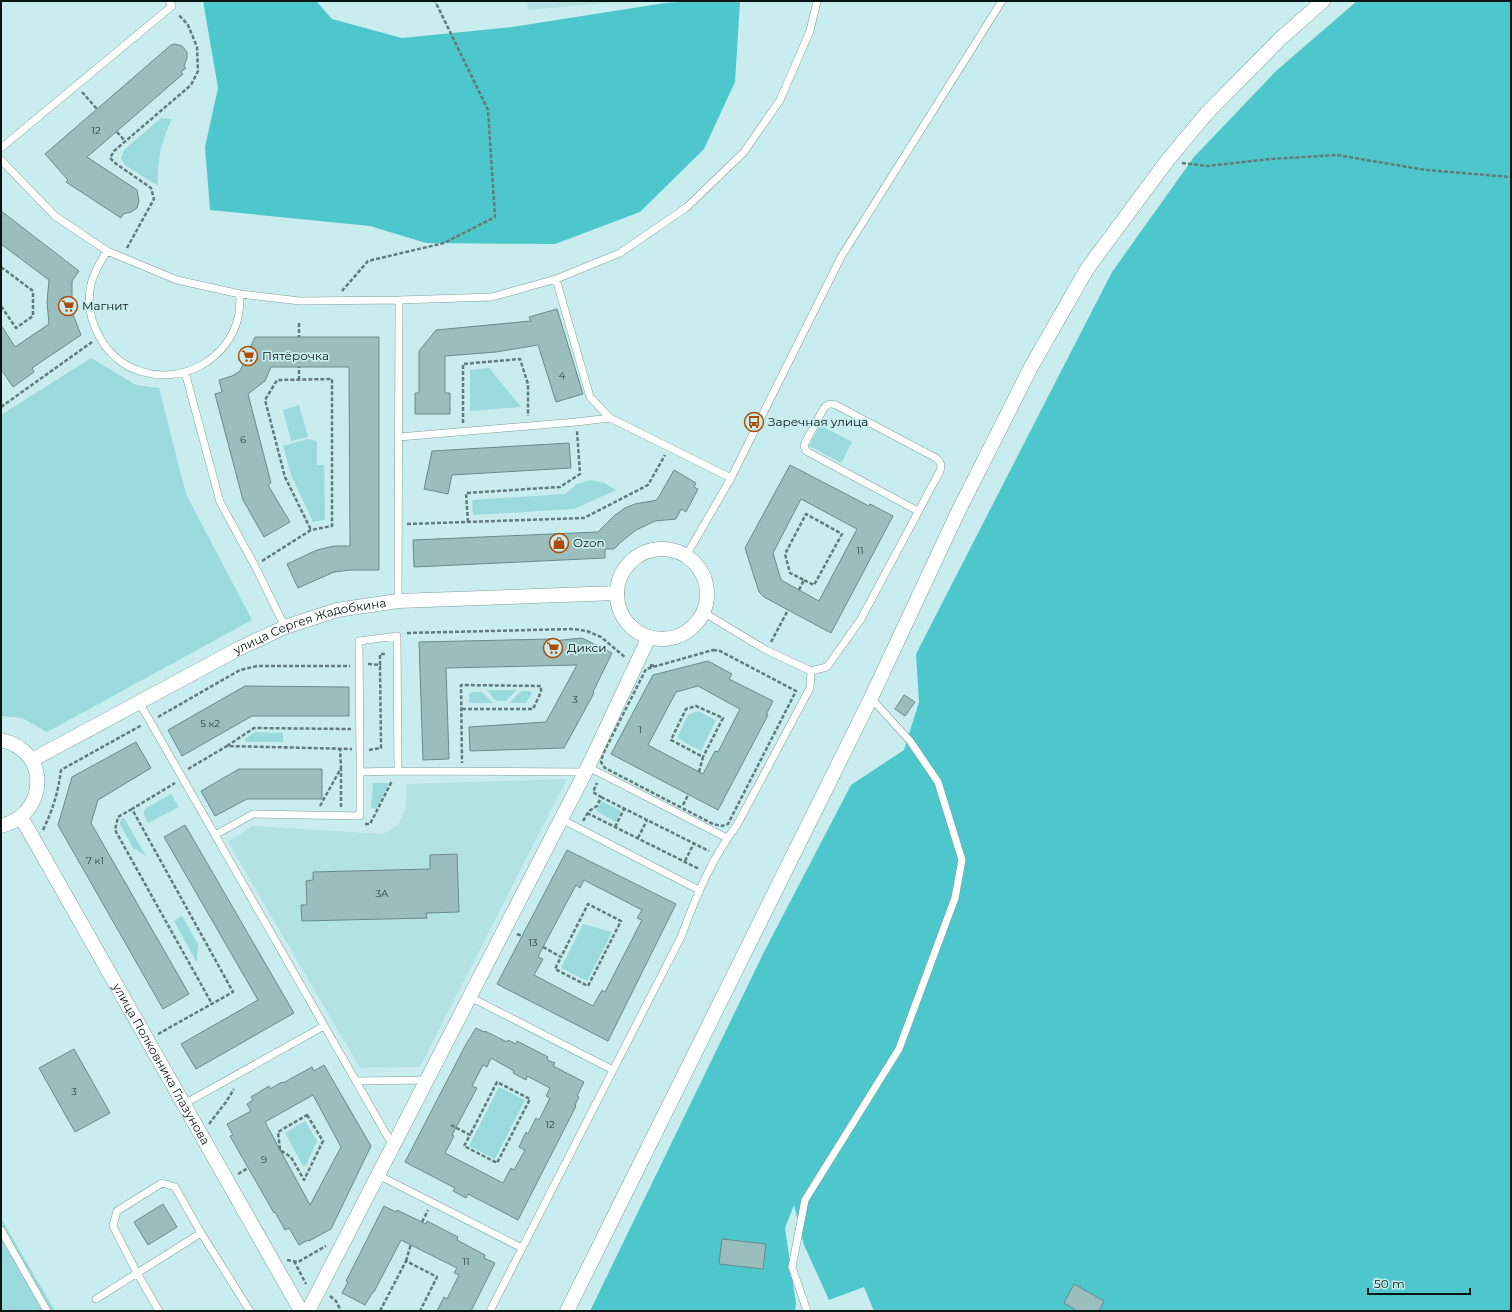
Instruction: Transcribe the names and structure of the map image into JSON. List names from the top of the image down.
{
  "streets": {
    "street": ["улица Сергея Жадобкина", "улица Полковника Глазунова"]
  },
  "places": {
    "supermarket": ["Магнит", "Пятёрочка", "Дикси"],
    "bus stop": ["Заречная улица"],
    "shop": ["Ozon"]
  },
  "house_numbers": [
    "12",
    "4",
    "6",
    "11",
    "3",
    "5 к2",
    "1",
    "7 к1",
    "3А",
    "13",
    "3",
    "12",
    "9",
    "11"
  ],
  "scale_bar": "50 m"
}
